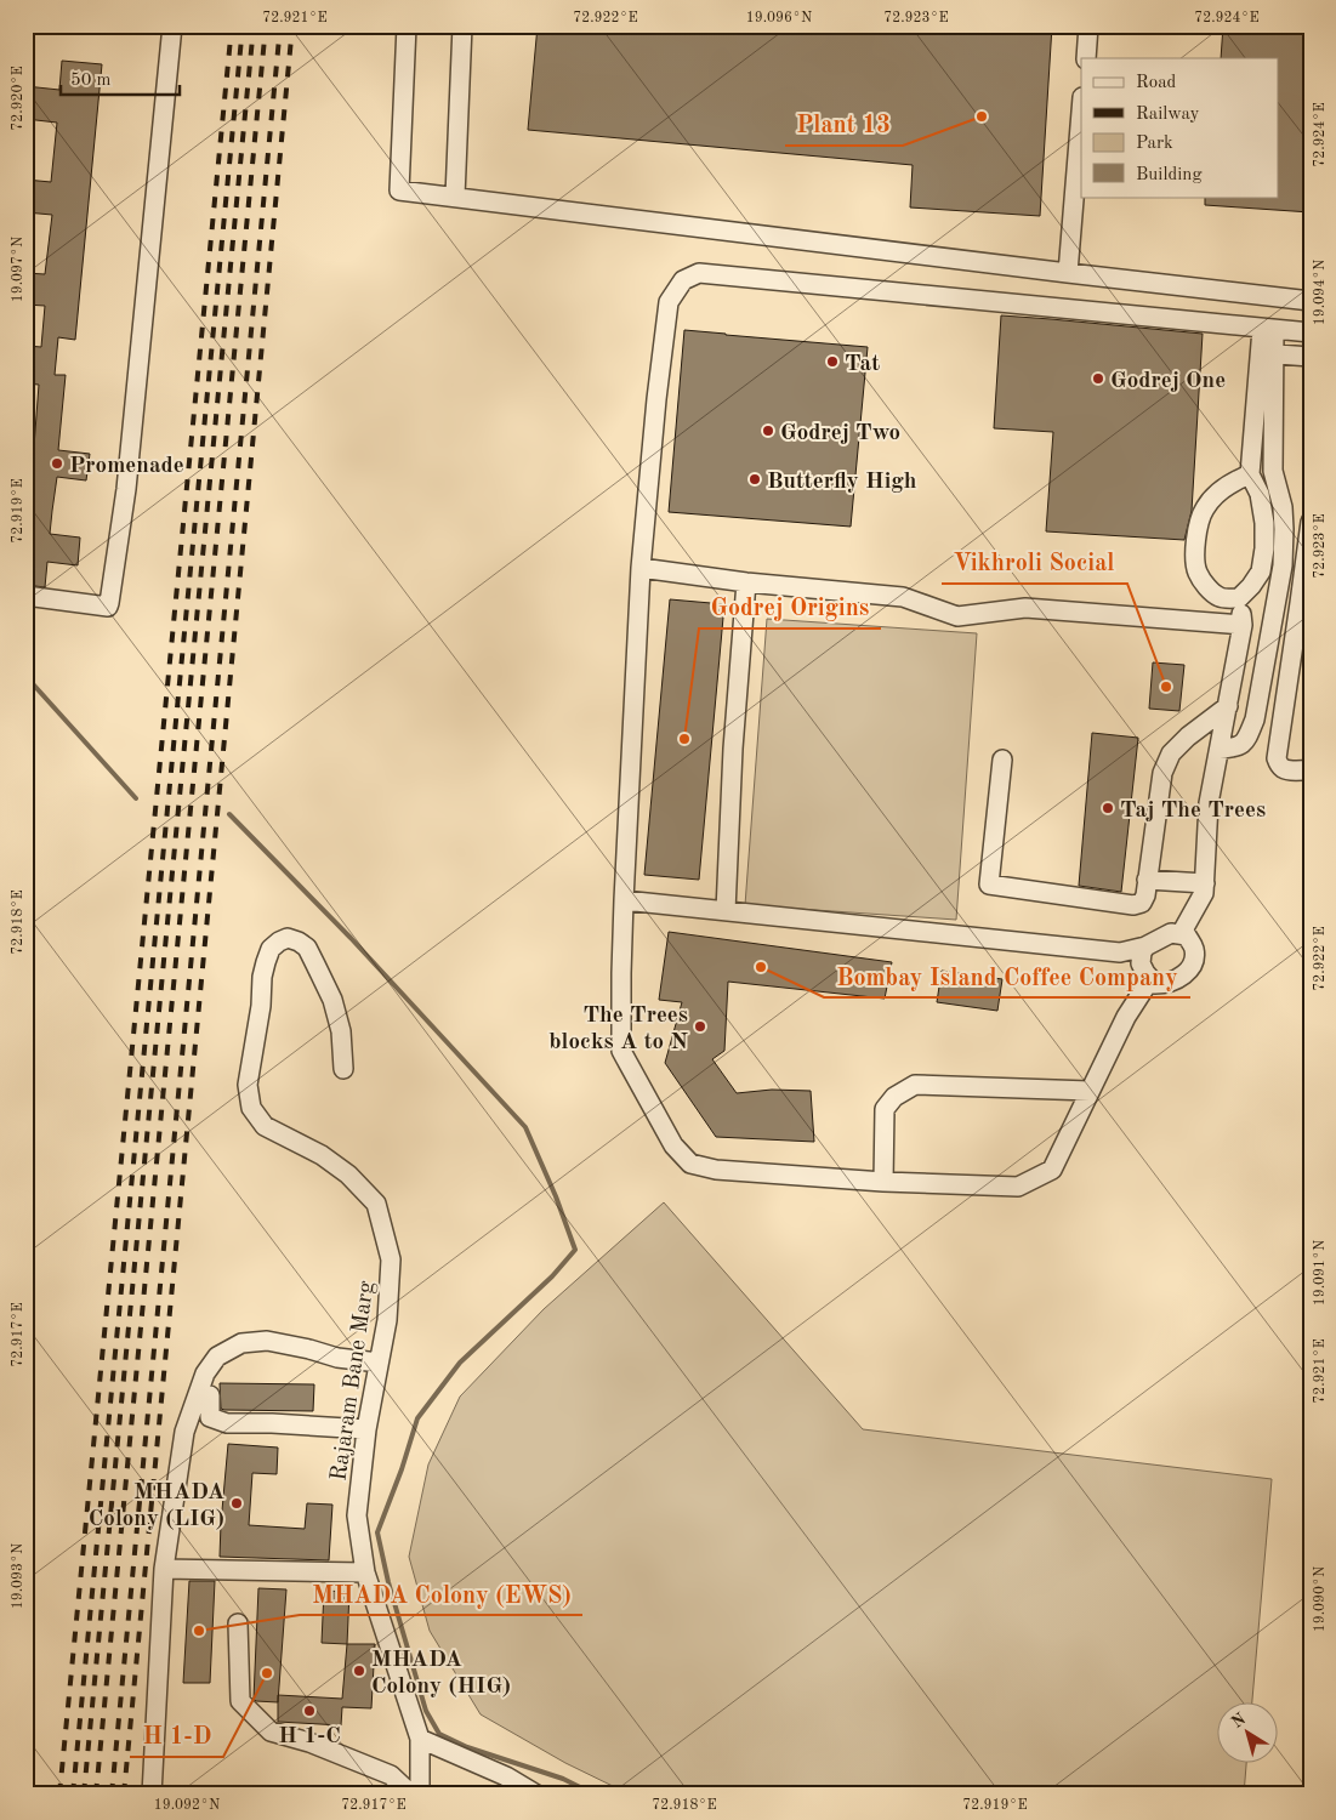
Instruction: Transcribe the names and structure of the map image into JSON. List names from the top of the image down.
{
  "streets": {
    "street": ["Rajaram Bane Marg"]
  },
  "places": [
    "Plant 13",
    "Tat",
    "Godrej One",
    "Godrej Two",
    "Promenade",
    "Butterfly High",
    "Vikhroli Social",
    "Godrej Origins",
    "Taj The Trees",
    "Bombay Island Coffee Company",
    "The Trees blocks A to N",
    "MHADA Colony (LIG)",
    "MHADA Colony (EWS)",
    "MHADA Colony (HIG)",
    "H 1-D",
    "H 1-C"
  ],
  "legend": [
    "Road",
    "Railway",
    "Park",
    "Building"
  ],
  "scale_bar": "50 m",
  "north": "top left",
  "coordinates": [
    "72.921°E",
    "72.922°E",
    "19.096°N",
    "72.923°E",
    "72.924°E",
    "72.920°E",
    "19.097°N",
    "19.094°N",
    "72.919°E",
    "72.918°E",
    "19.091°N",
    "72.917°E",
    "19.093°N",
    "19.090°N",
    "19.092°N"
  ]
}
